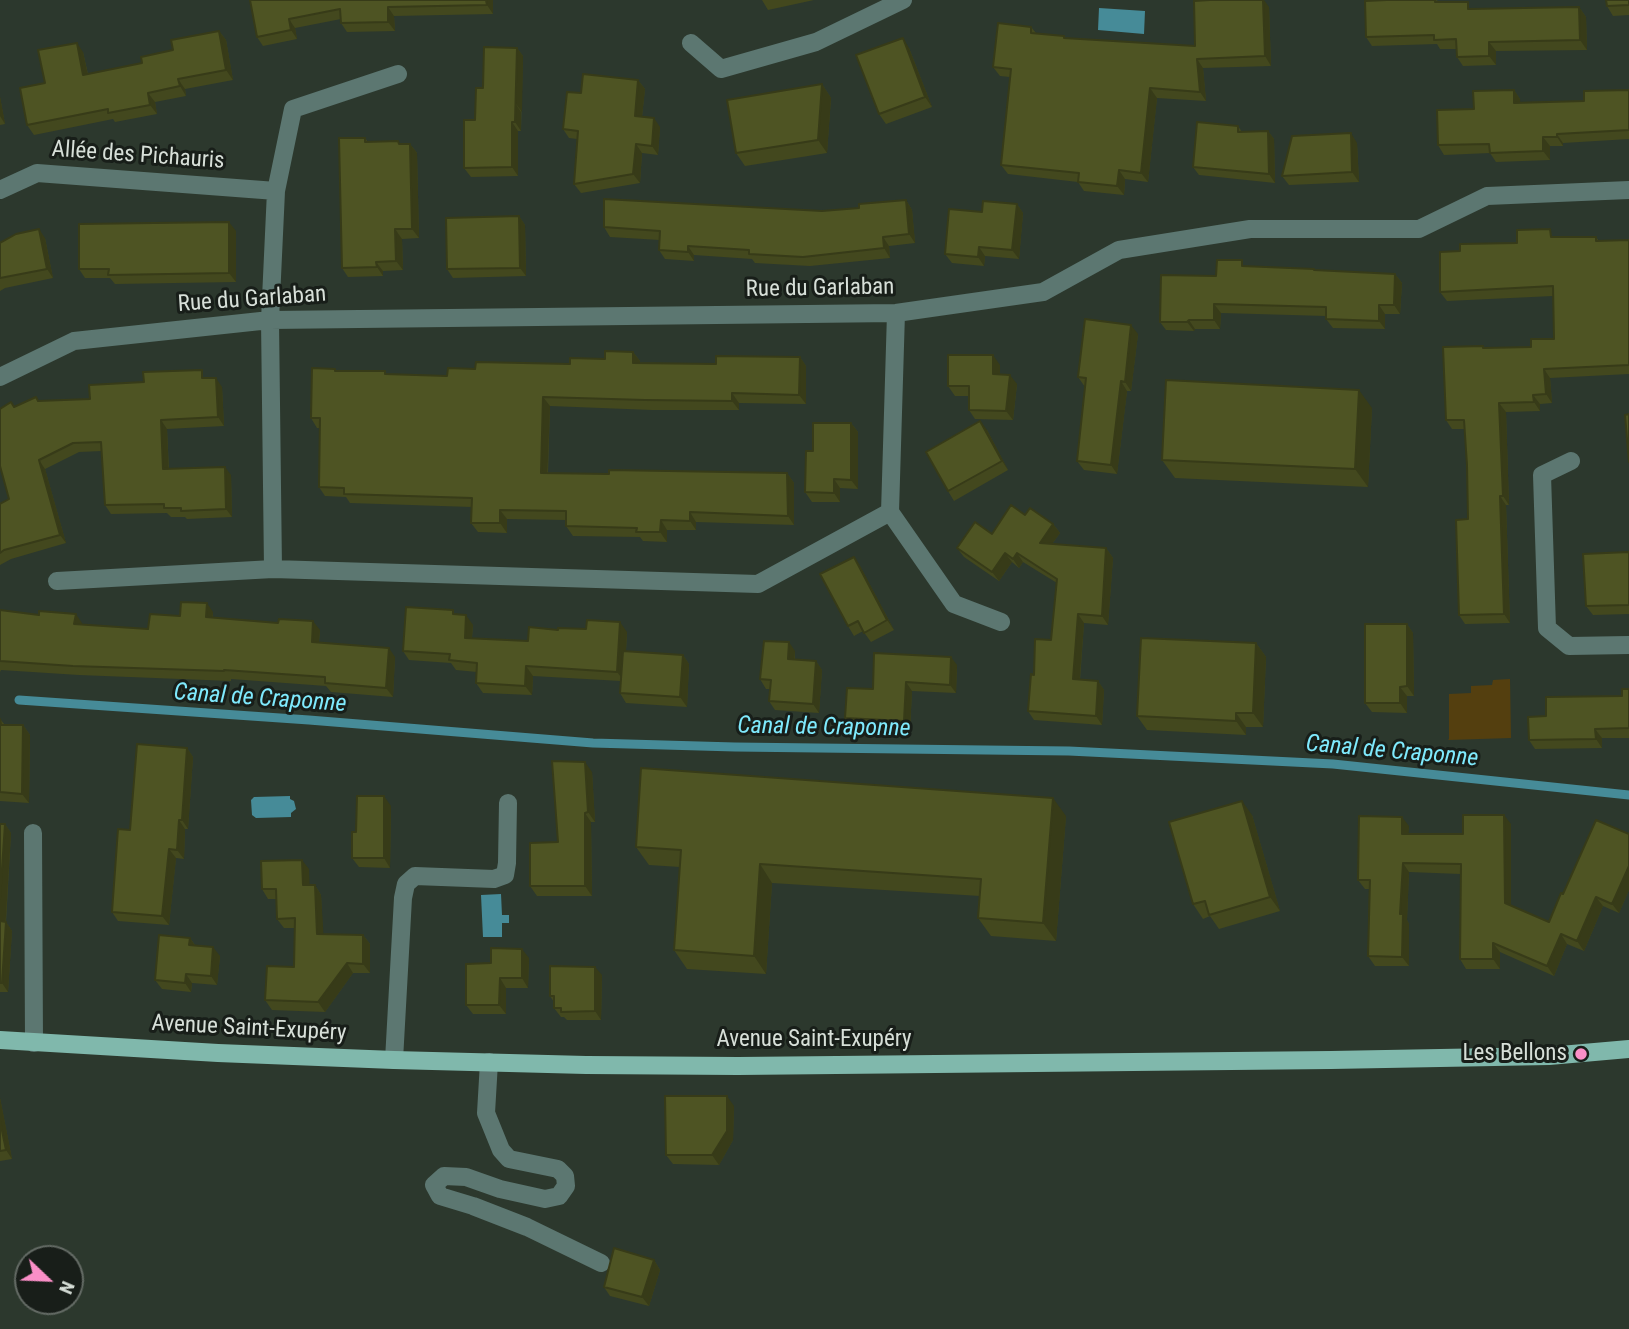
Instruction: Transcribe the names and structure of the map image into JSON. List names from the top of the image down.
{
  "streets": {
    "main road": ["Avenue Saint-Exupéry"],
    "street": ["Allée des Pichauris", "Rue du Garlaban"]
  },
  "water": ["Canal de Craponne"],
  "places": ["Les Bellons"],
  "north": "bottom right"
}
